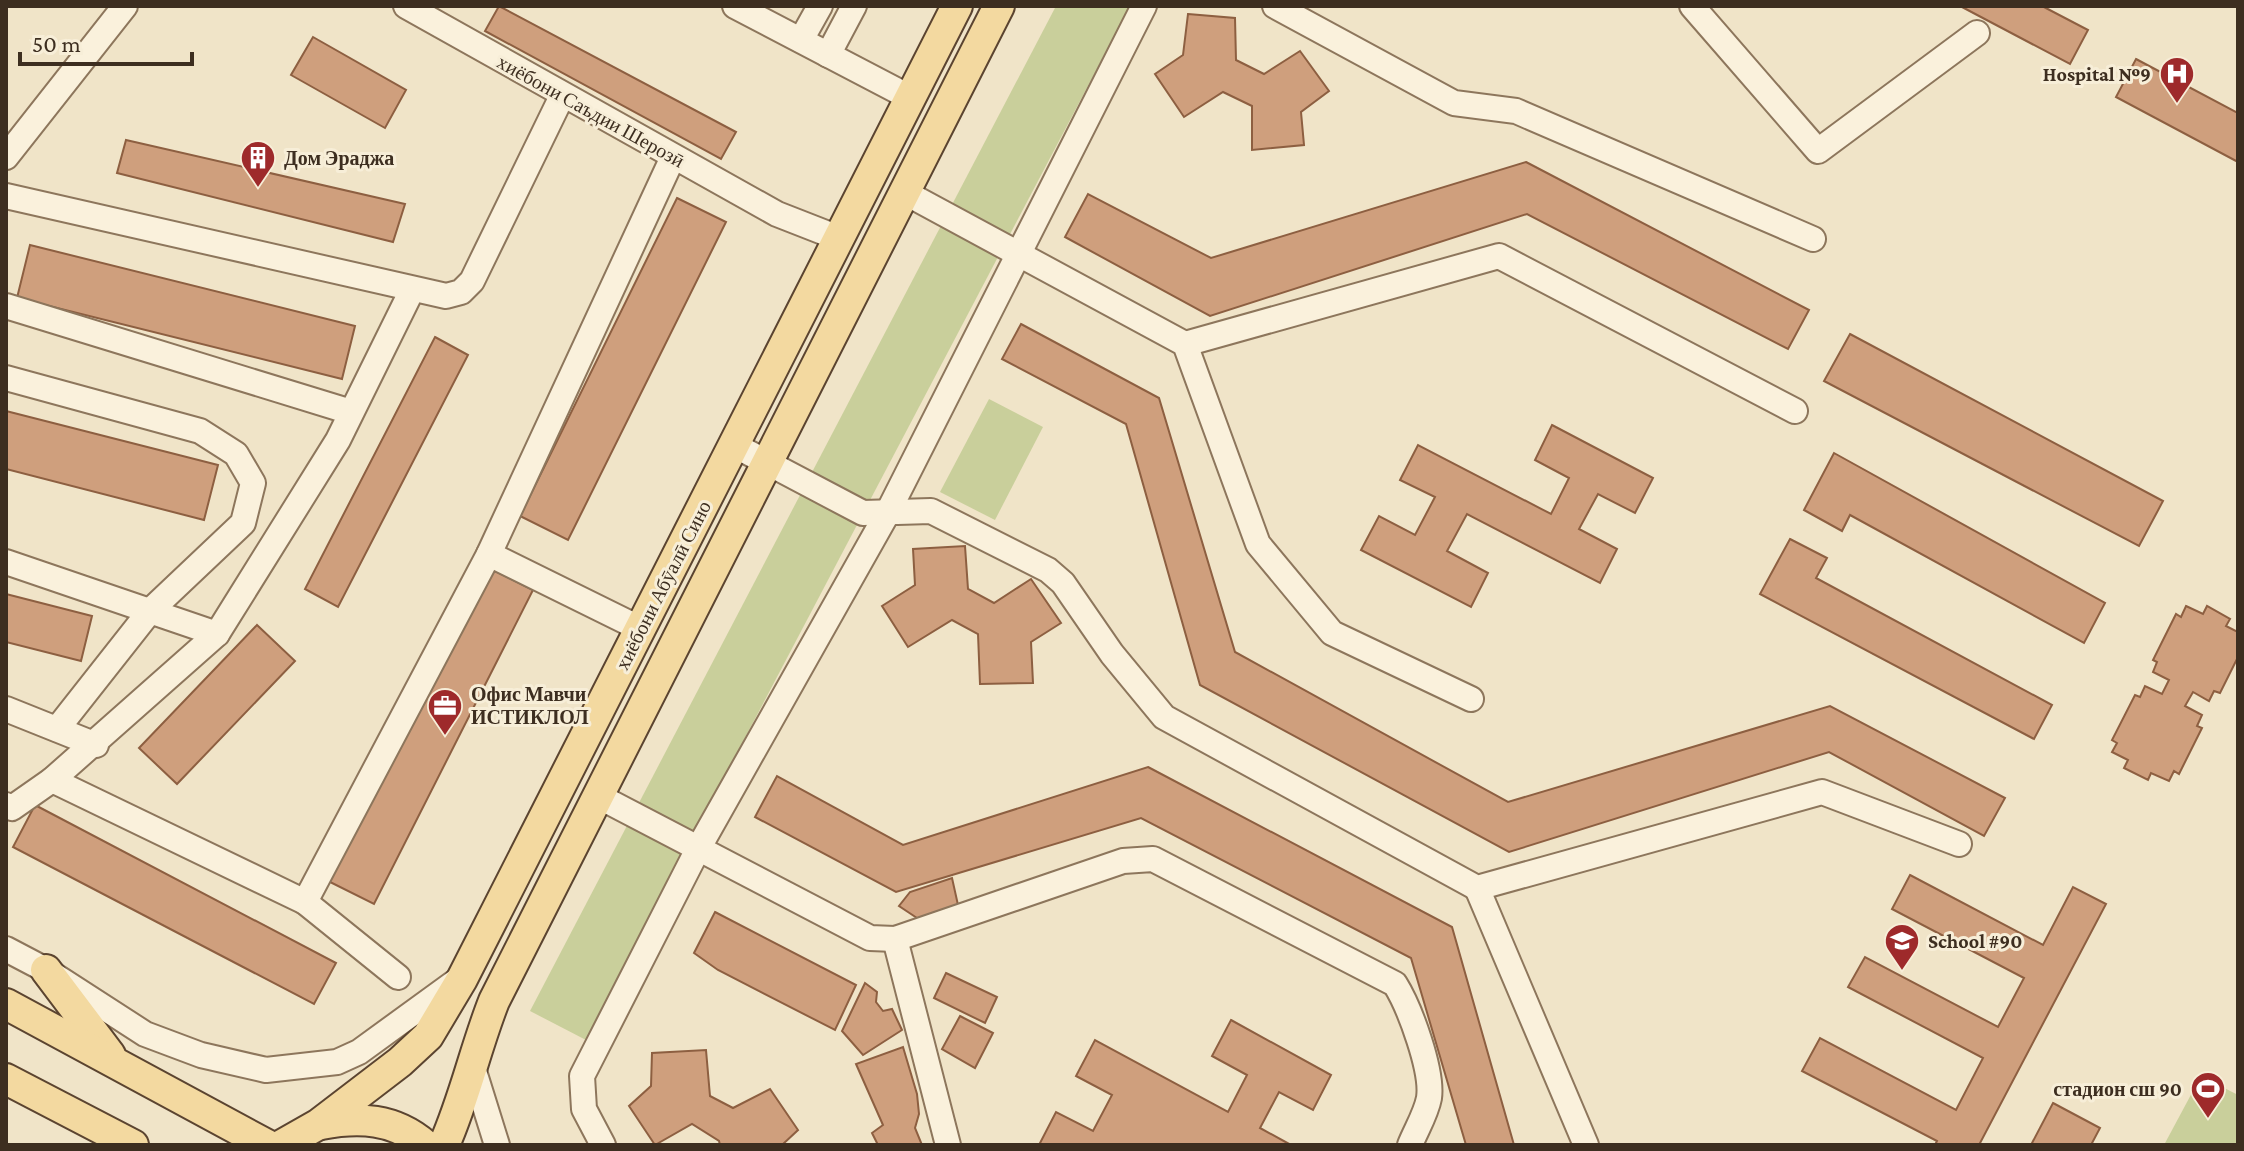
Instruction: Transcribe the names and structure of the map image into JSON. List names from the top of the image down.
{
  "streets": {
    "main road": ["хиёбони Абӯалӣ Сино"],
    "street": ["хиёбони Саъдии Шерозӣ"]
  },
  "crossings": [
    ["хиёбони Саъдии Шерозӣ", "хиёбони Абӯалӣ Сино"]
  ],
  "places": {
    "hospital": ["Hospital №9"],
    "building": ["Дом Эраджа"],
    "office": ["Офис Мавчи ИСТИКЛОЛ"],
    "school or university": ["School #90"],
    "sports": ["стадион сш 90"]
  },
  "scale_bar": "50 m"
}
